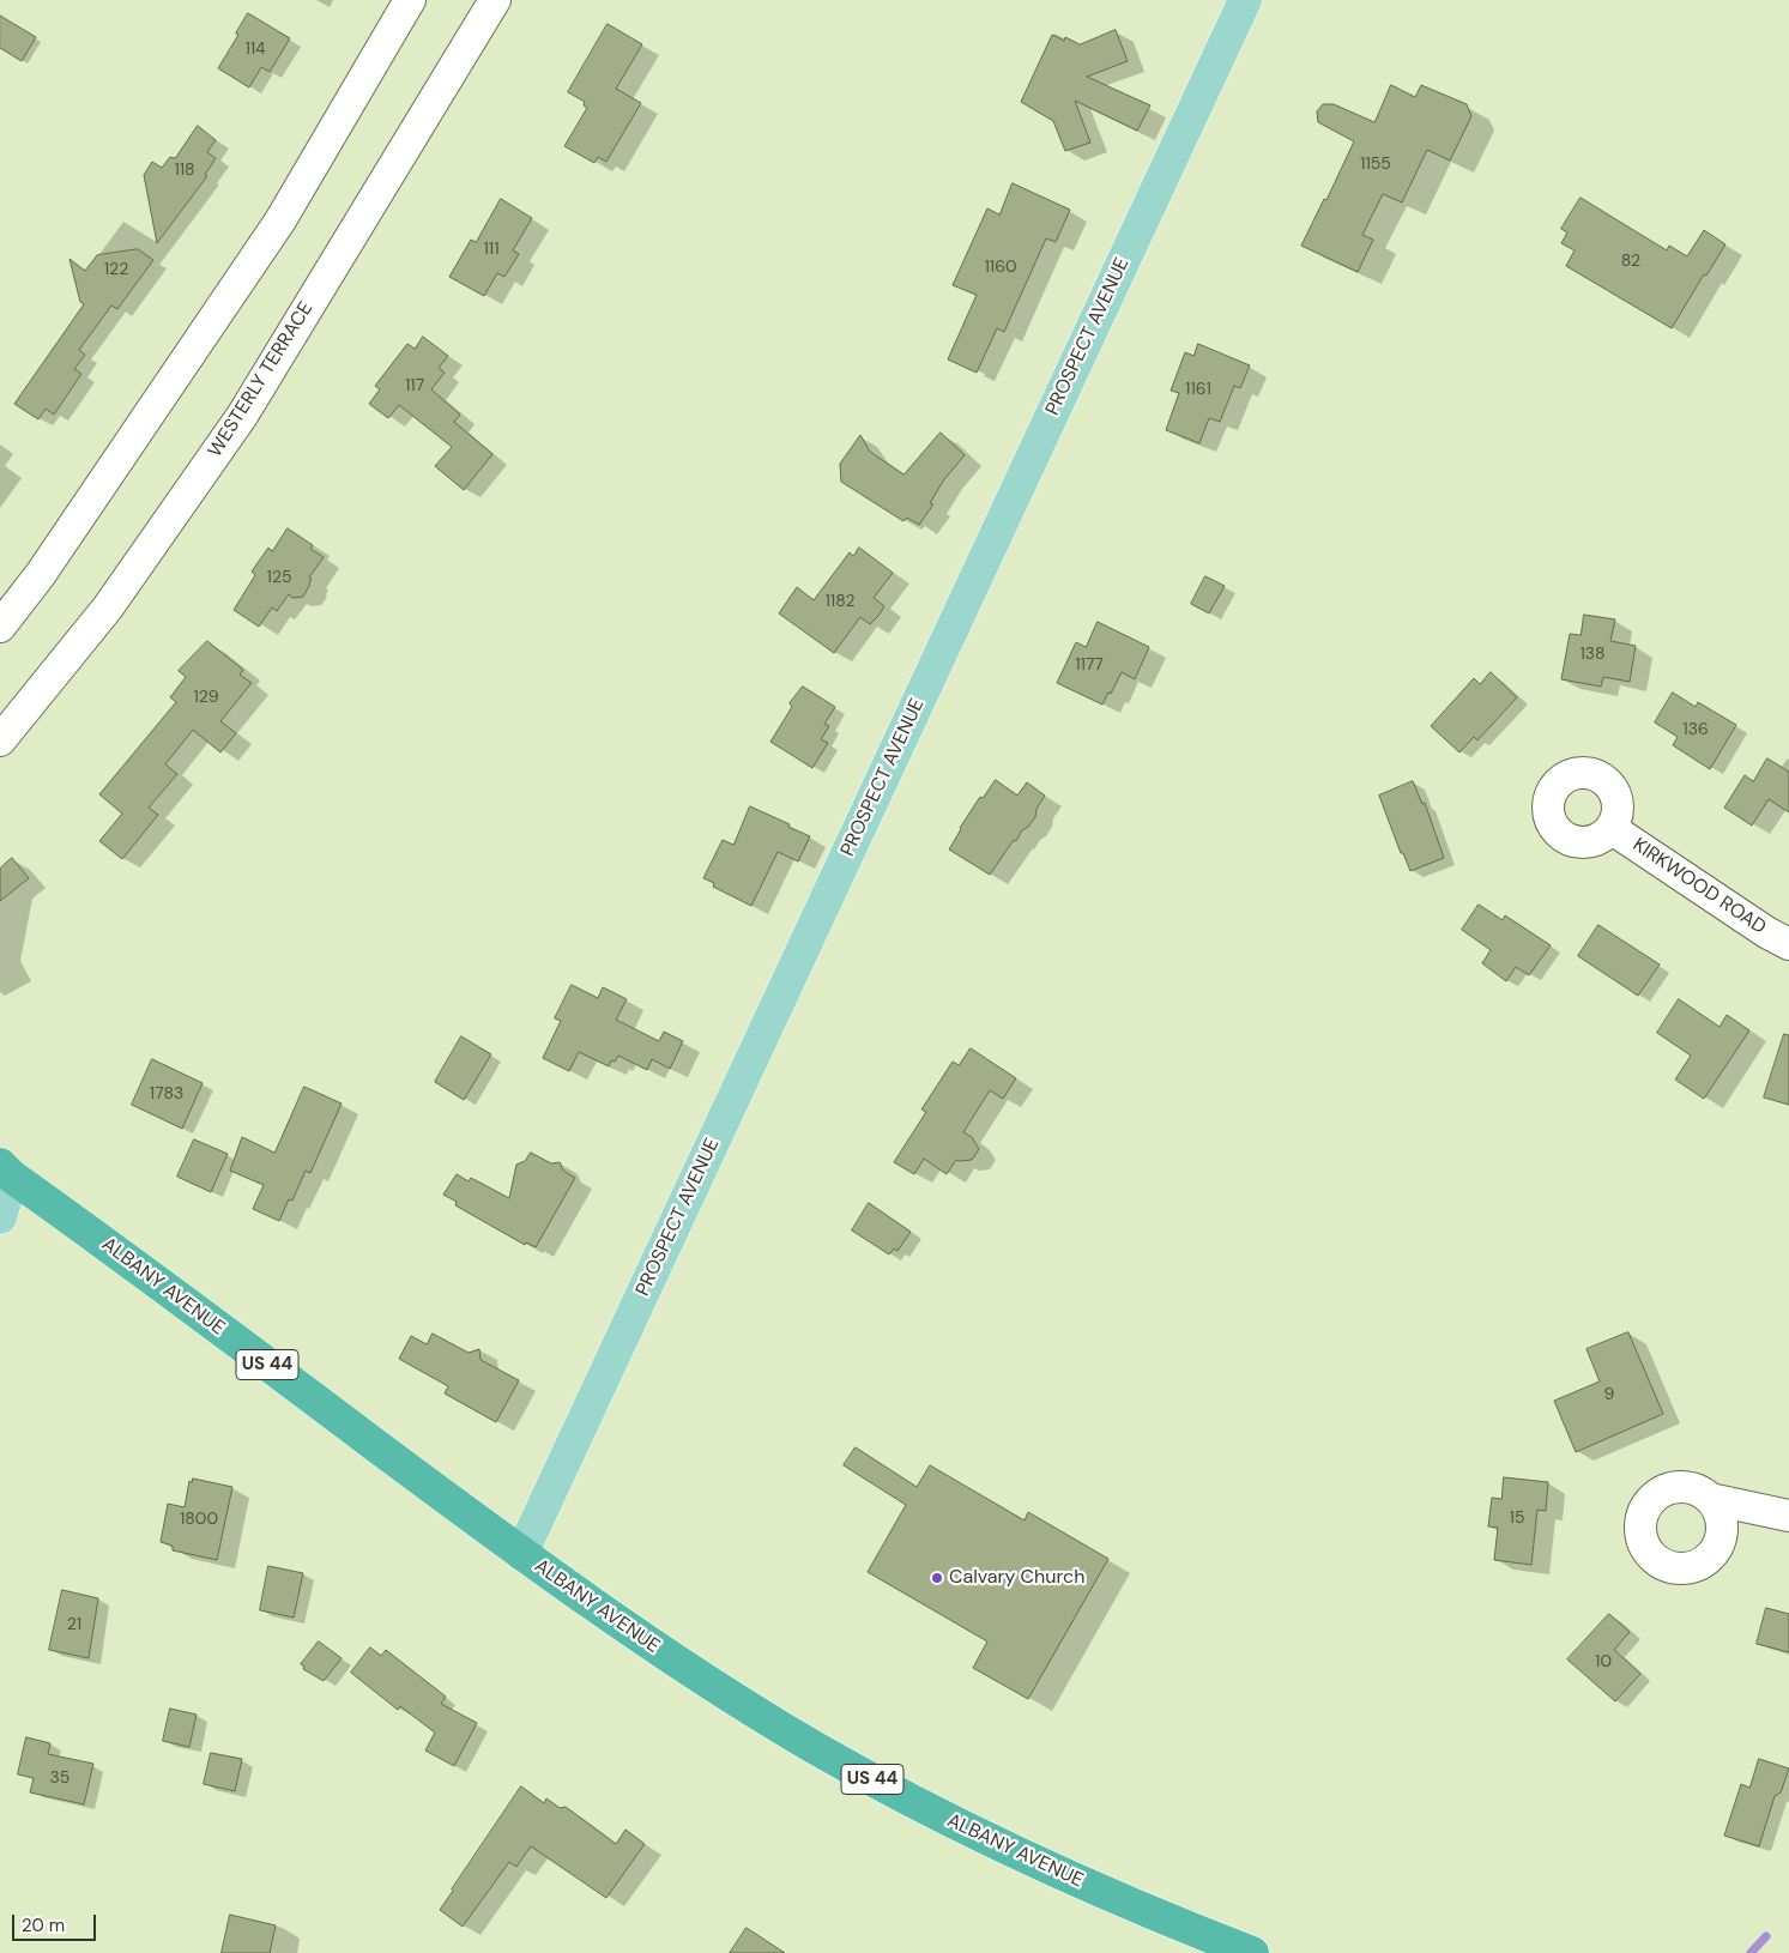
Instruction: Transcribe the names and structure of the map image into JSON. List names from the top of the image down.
{
  "streets": {
    "highway": ["ALBANY AVENUE", "US 44"],
    "main road": ["PROSPECT AVENUE"],
    "street": ["WESTERLY TERRACE", "KIRKWOOD ROAD"]
  },
  "crossings": [
    ["PROSPECT AVENUE", "ALBANY AVENUE"]
  ],
  "places": ["Calvary Church"],
  "house_numbers": [
    "114",
    "1155",
    "118",
    "111",
    "82",
    "1160",
    "122",
    "117",
    "1161",
    "125",
    "1182",
    "138",
    "1177",
    "129",
    "136",
    "1783",
    "9",
    "15",
    "1800",
    "21",
    "10",
    "35"
  ],
  "scale_bar": "20 m"
}
